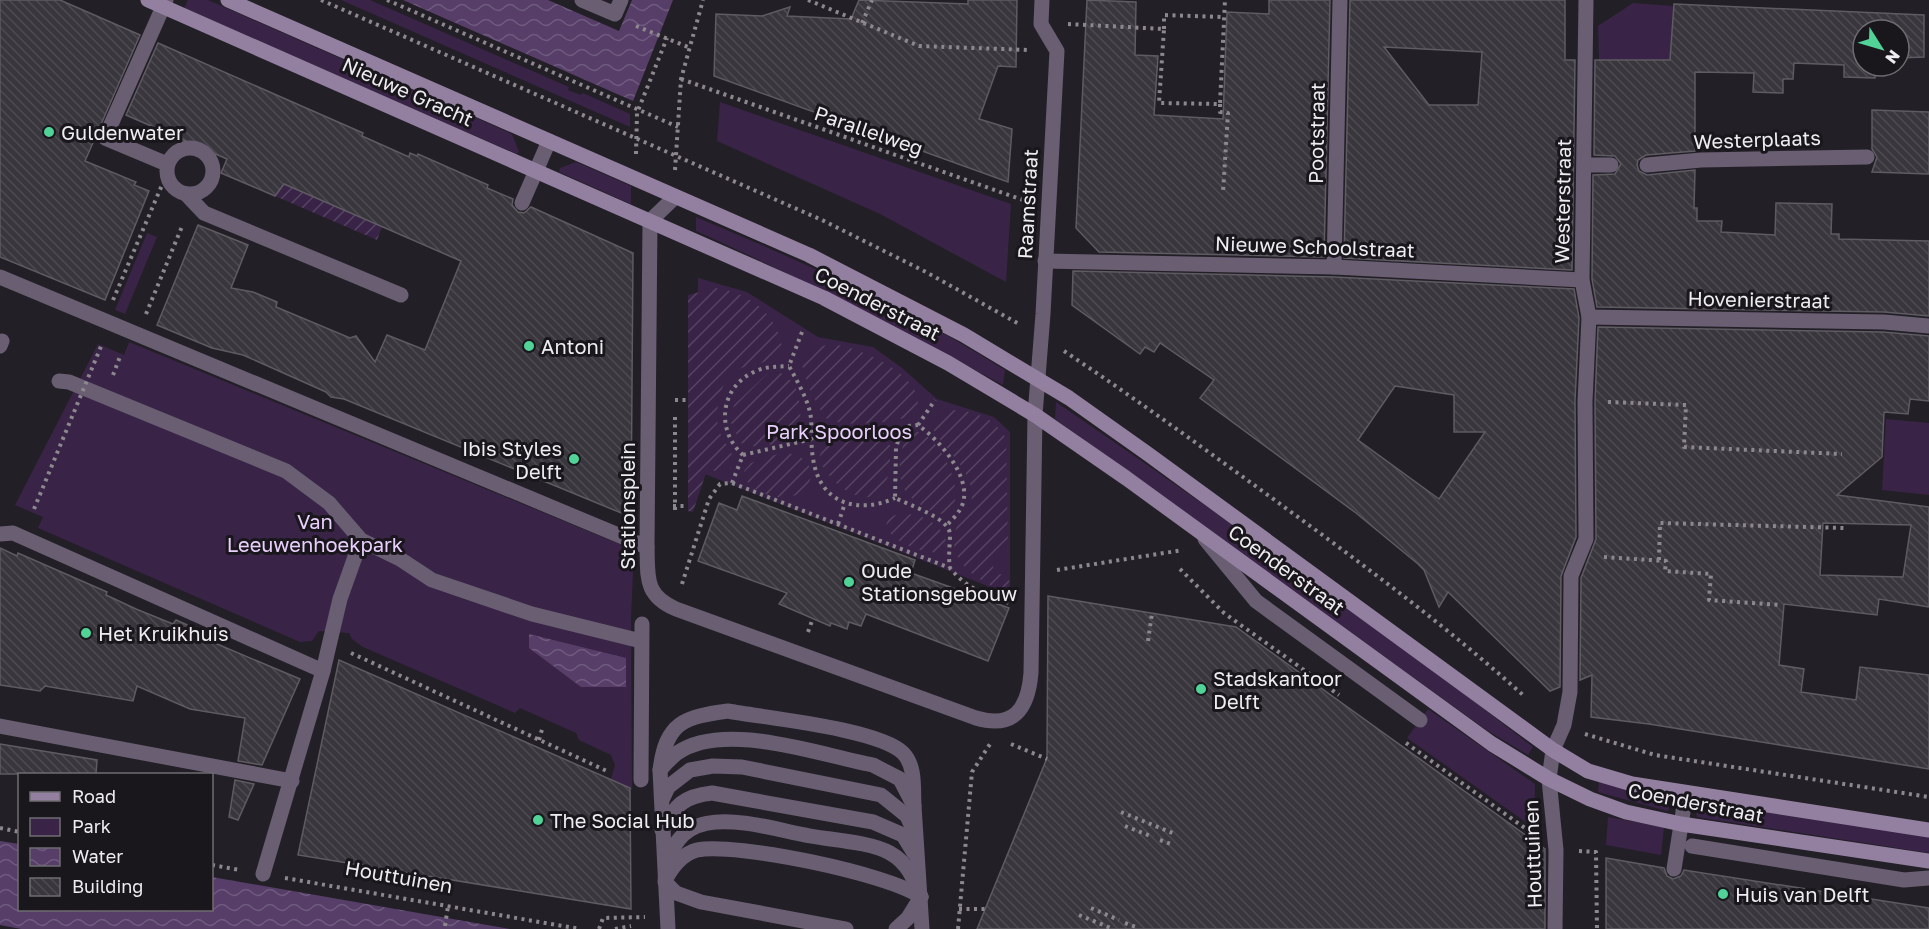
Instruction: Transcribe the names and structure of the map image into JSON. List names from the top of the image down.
{
  "streets": {
    "street": [
      "Nieuwe Gracht",
      "Pootstraat",
      "Westerplaats",
      "Westerstraat",
      "Raamstraat",
      "Nieuwe Schoolstraat",
      "Hovenierstraat",
      "Coenderstraat",
      "Stationsplein",
      "Houttuinen"
    ],
    "path": ["Parallelweg"]
  },
  "crossings": [
    ["Nieuwe Gracht", "Coenderstraat"],
    ["Nieuwe Gracht", "Stationsplein"],
    ["Parallelweg", "Raamstraat"],
    ["Pootstraat", "Nieuwe Schoolstraat"],
    ["Westerstraat", "Nieuwe Schoolstraat"],
    ["Westerstraat", "Hovenierstraat"],
    ["Westerstraat", "Coenderstraat"],
    ["Westerstraat", "Houttuinen"],
    ["Raamstraat", "Nieuwe Schoolstraat"],
    ["Raamstraat", "Coenderstraat"],
    ["Coenderstraat", "Stationsplein"],
    ["Coenderstraat", "Houttuinen"]
  ],
  "parks": ["Park Spoorloos", "Van Leeuwenhoekpark"],
  "places": [
    "Guldenwater",
    "Antoni",
    "Ibis Styles Delft",
    "Oude Stationsgebouw",
    "Het Kruikhuis",
    "Stadskantoor Delft",
    "The Social Hub",
    "Huis van Delft"
  ],
  "legend": [
    "Road",
    "Park",
    "Water",
    "Building"
  ],
  "north": "bottom right"
}
